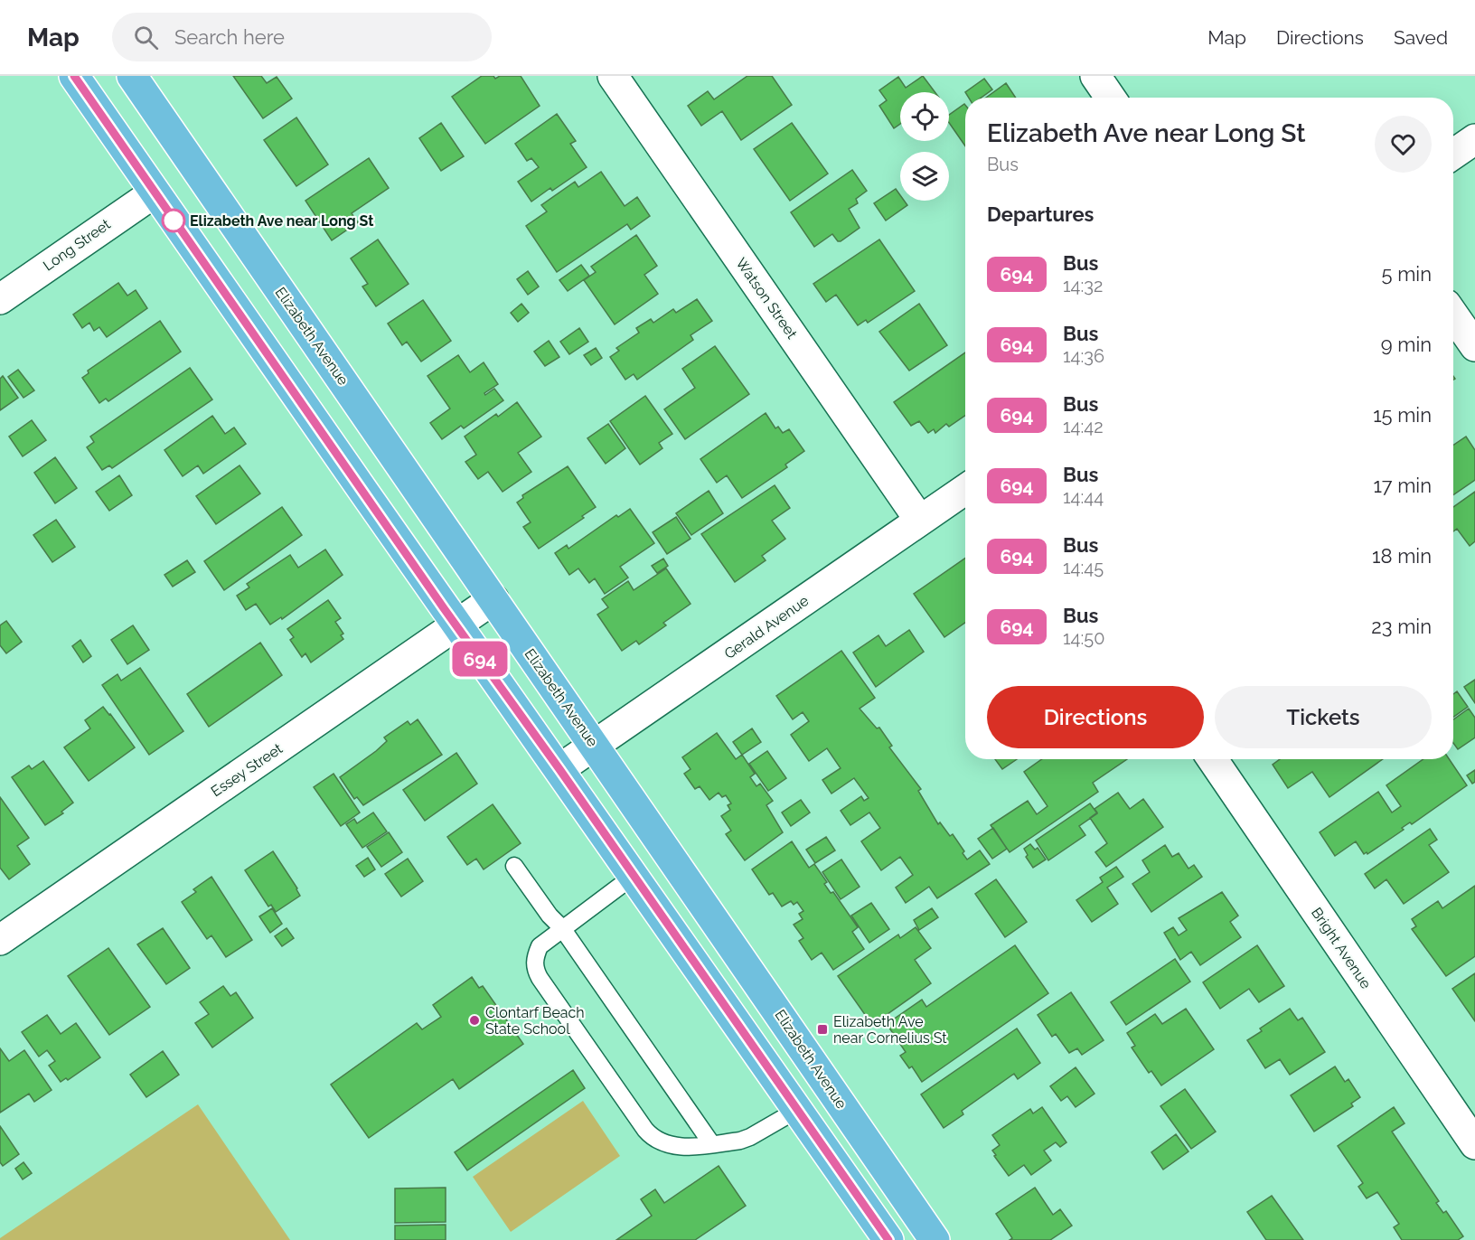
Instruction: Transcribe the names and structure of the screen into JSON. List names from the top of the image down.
{
  "streets": {
    "highway": ["Elizabeth Avenue"],
    "street": [
      "Long Street",
      "Watson Street",
      "Gerald Avenue",
      "Essey Street",
      "Bright Avenue"
    ]
  },
  "crossings": [
    ["Watson Street", "Gerald Avenue"],
    ["Elizabeth Avenue", "Gerald Avenue"],
    ["Elizabeth Avenue", "Essey Street"]
  ],
  "places": {
    "other": ["Elizabeth Ave near Long St", "Clontarf Beach State School"],
    "transit": ["Elizabeth Ave near Cornelius St"]
  },
  "lines": ["bus line 694"],
  "page": {
    "header": "Map",
    "search": "Search here",
    "nav": ["Map", "Directions", "Saved"],
    "on_map": "694",
    "heading": [
      ["Elizabeth Ave near Long St", "Bus"],
      "Departures"
    ],
    "list": [
      {
        "mark": "694",
        "name": "Bus",
        "note": "14:32",
        "value": "5 min"
      },
      {
        "mark": "694",
        "name": "Bus",
        "note": "14:36",
        "value": "9 min"
      },
      {
        "mark": "694",
        "name": "Bus",
        "note": "14:42",
        "value": "15 min"
      },
      {
        "mark": "694",
        "name": "Bus",
        "note": "14:44",
        "value": "17 min"
      },
      {
        "mark": "694",
        "name": "Bus",
        "note": "14:45",
        "value": "18 min"
      },
      {
        "mark": "694",
        "name": "Bus",
        "note": "14:50",
        "value": "23 min"
      }
    ],
    "buttons": ["Directions", "Tickets"]
  }
}
